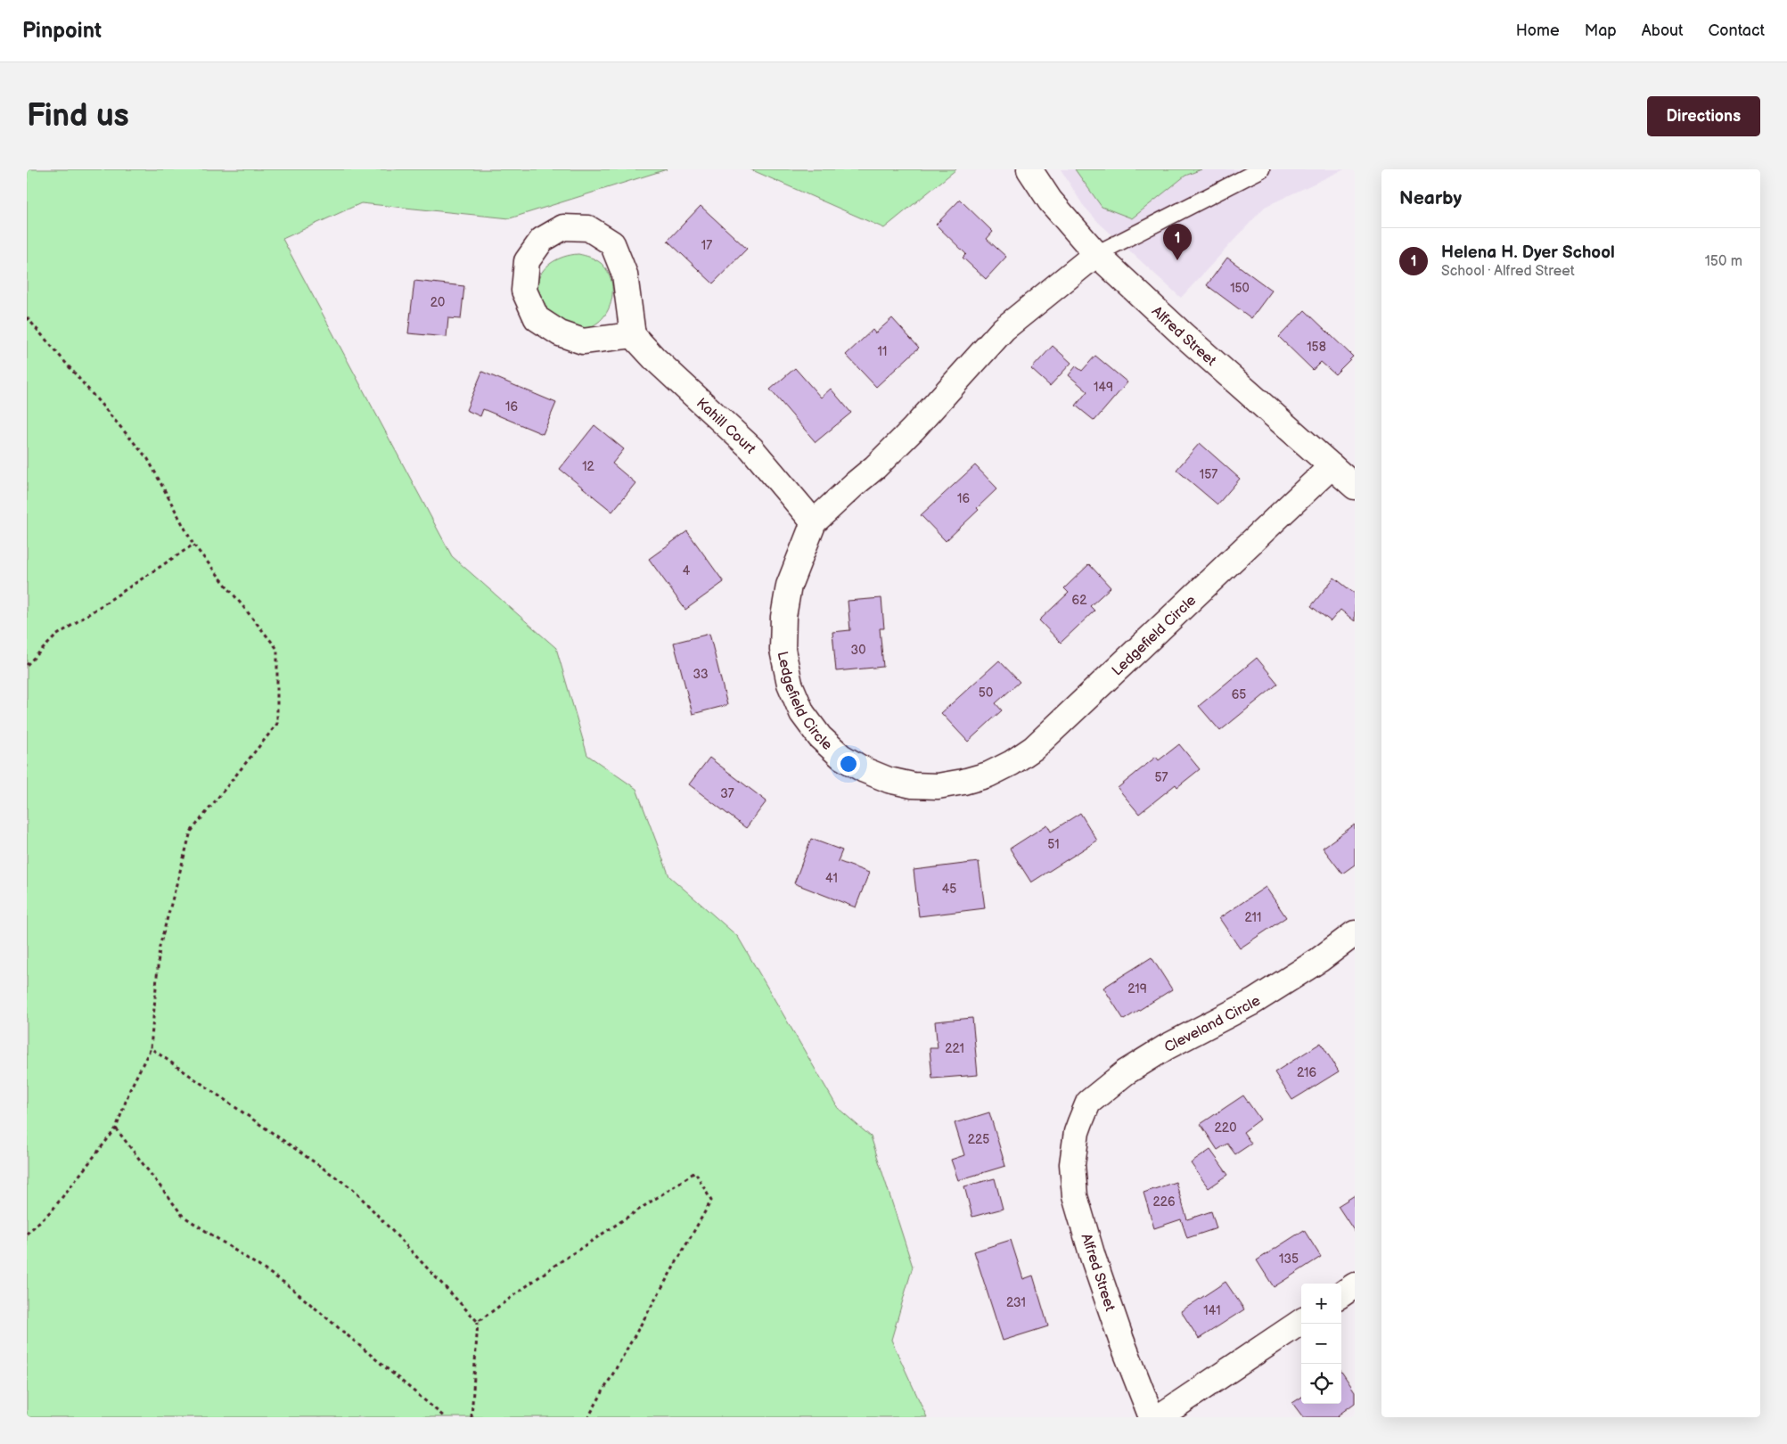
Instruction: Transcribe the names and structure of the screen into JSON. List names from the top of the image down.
{
  "streets": {
    "street": [
      "Alfred Street",
      "Kahill Court",
      "Ledgefield Circle",
      "Cleveland Circle"
    ]
  },
  "crossings": [
    ["Alfred Street", "Ledgefield Circle"],
    ["Alfred Street", "Cleveland Circle"],
    ["Kahill Court", "Ledgefield Circle"]
  ],
  "house_numbers": [
    "17",
    "150",
    "20",
    "158",
    "11",
    "149",
    "16",
    "12",
    "157",
    "16",
    "4",
    "62",
    "30",
    "33",
    "50",
    "65",
    "57",
    "37",
    "51",
    "41",
    "45",
    "211",
    "219",
    "221",
    "216",
    "220",
    "225",
    "226",
    "135",
    "231",
    "141"
  ],
  "page": {
    "header": "Pinpoint",
    "nav": [
      "Home",
      "Map",
      "About",
      "Contact"
    ],
    "buttons": "Directions",
    "title": "Find us",
    "heading": "Nearby",
    "pins": "1",
    "list": [
      {
        "mark": "1",
        "name": "Helena H. Dyer School",
        "note": "School · Alfred Street",
        "value": "150 m"
      }
    ],
    "map_buttons": ["+", "−"]
  }
}
